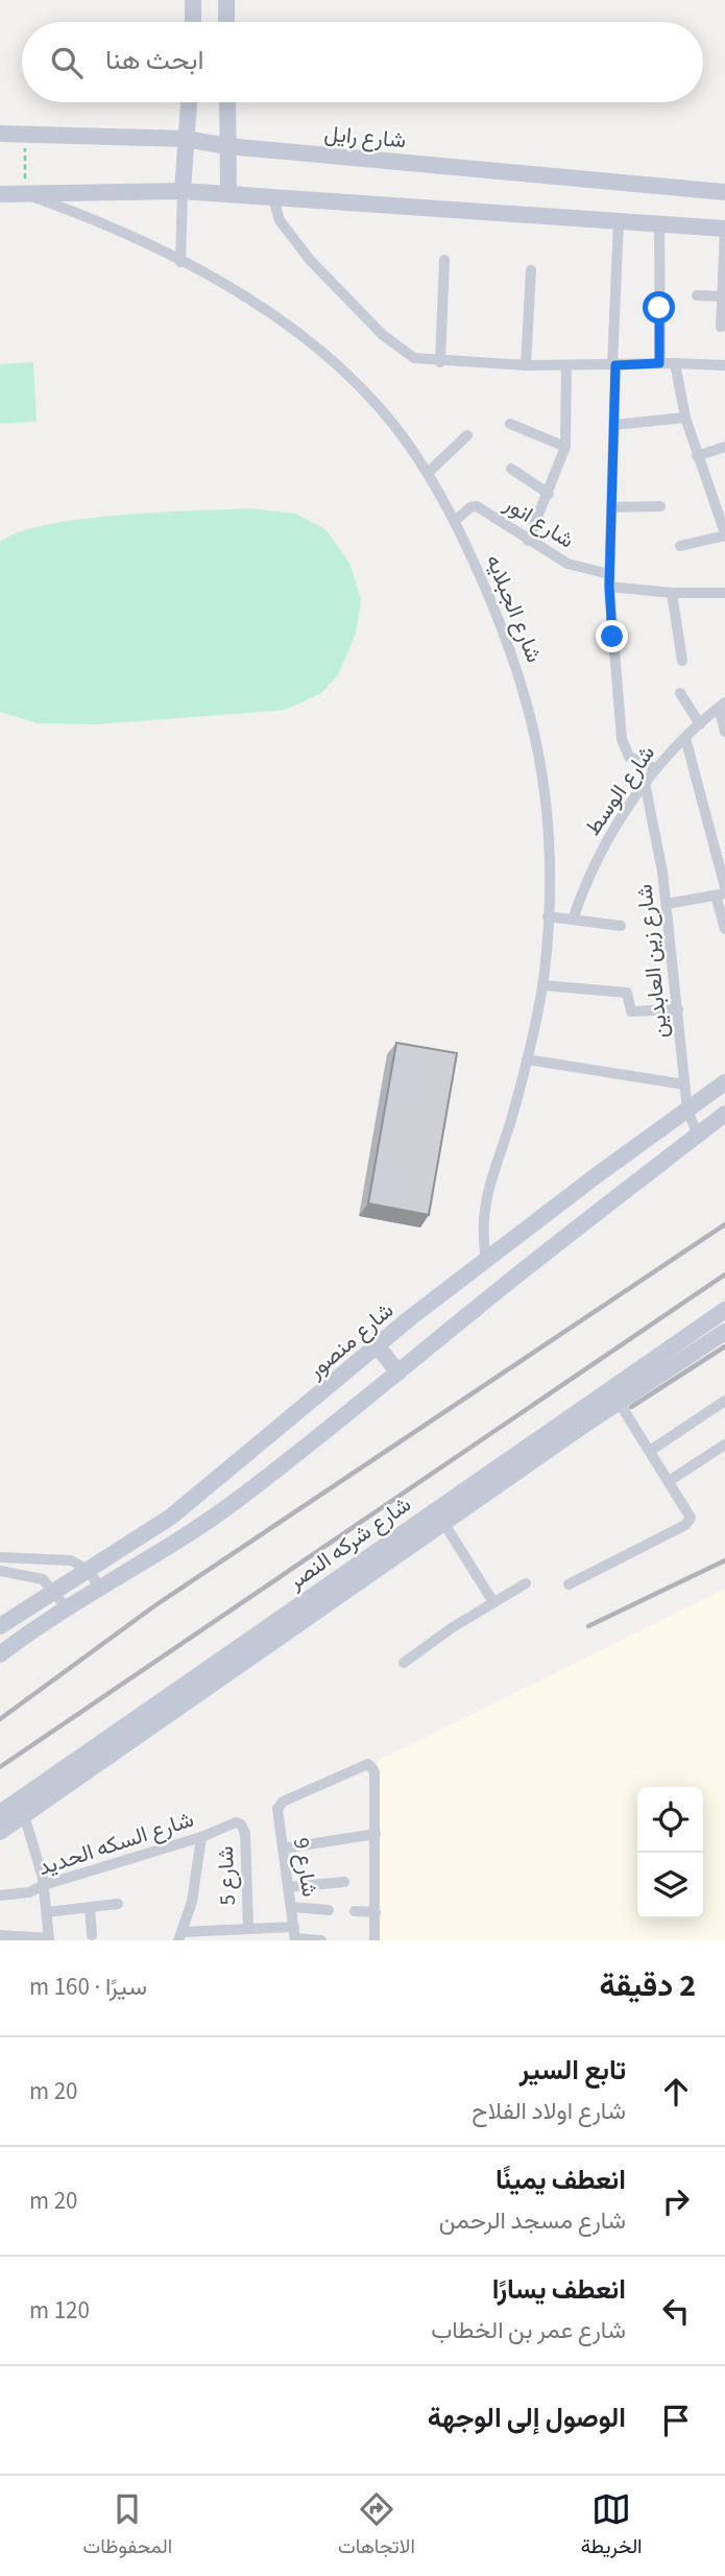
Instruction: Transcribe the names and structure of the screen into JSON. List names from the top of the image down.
{
  "streets": {
    "street": [
      "شارع رايل",
      "شارع انور",
      "شارع الجبلايه",
      "شارع الوسط",
      "شارع زين العابدين",
      "شارع منصور",
      "شارع شركه النصر",
      "شارع السكه الحديد",
      "شارع 9",
      "شارع 5"
    ]
  },
  "crossings": [
    ["شارع انور", "شارع الجبلايه"],
    ["شارع الجبلايه", "شارع منصور"],
    ["شارع الوسط", "شارع زين العابدين"],
    ["شارع زين العابدين", "شارع منصور"],
    ["شارع السكه الحديد", "شارع 5"]
  ],
  "page": {
    "search": "ابحث هنا",
    "heading": ["2 دقيقة", "سيرًا · 160 m"],
    "list": [
      ["تابع السير", "شارع اولاد الفلاح", "20 m"],
      ["انعطف يمينًا", "شارع مسجد الرحمن", "20 m"],
      ["انعطف يسارًا", "شارع عمر بن الخطاب", "120 m"],
      "الوصول إلى الوجهة"
    ],
    "nav": ["الخريطة", "الاتجاهات", "المحفوظات"]
  }
}
